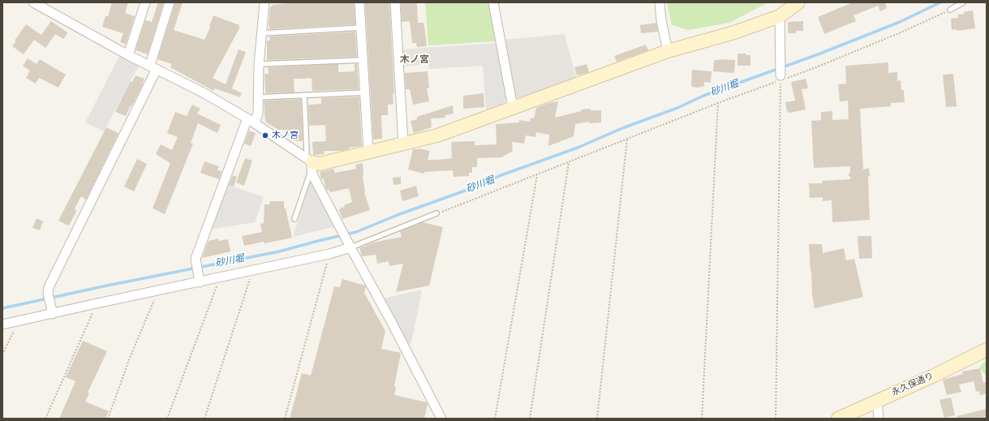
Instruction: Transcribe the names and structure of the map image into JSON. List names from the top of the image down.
{
  "streets": {
    "street": ["永久保通り"]
  },
  "districts": ["木ノ宮"],
  "water": ["砂川堀"],
  "places": ["木ノ宮"]
}
